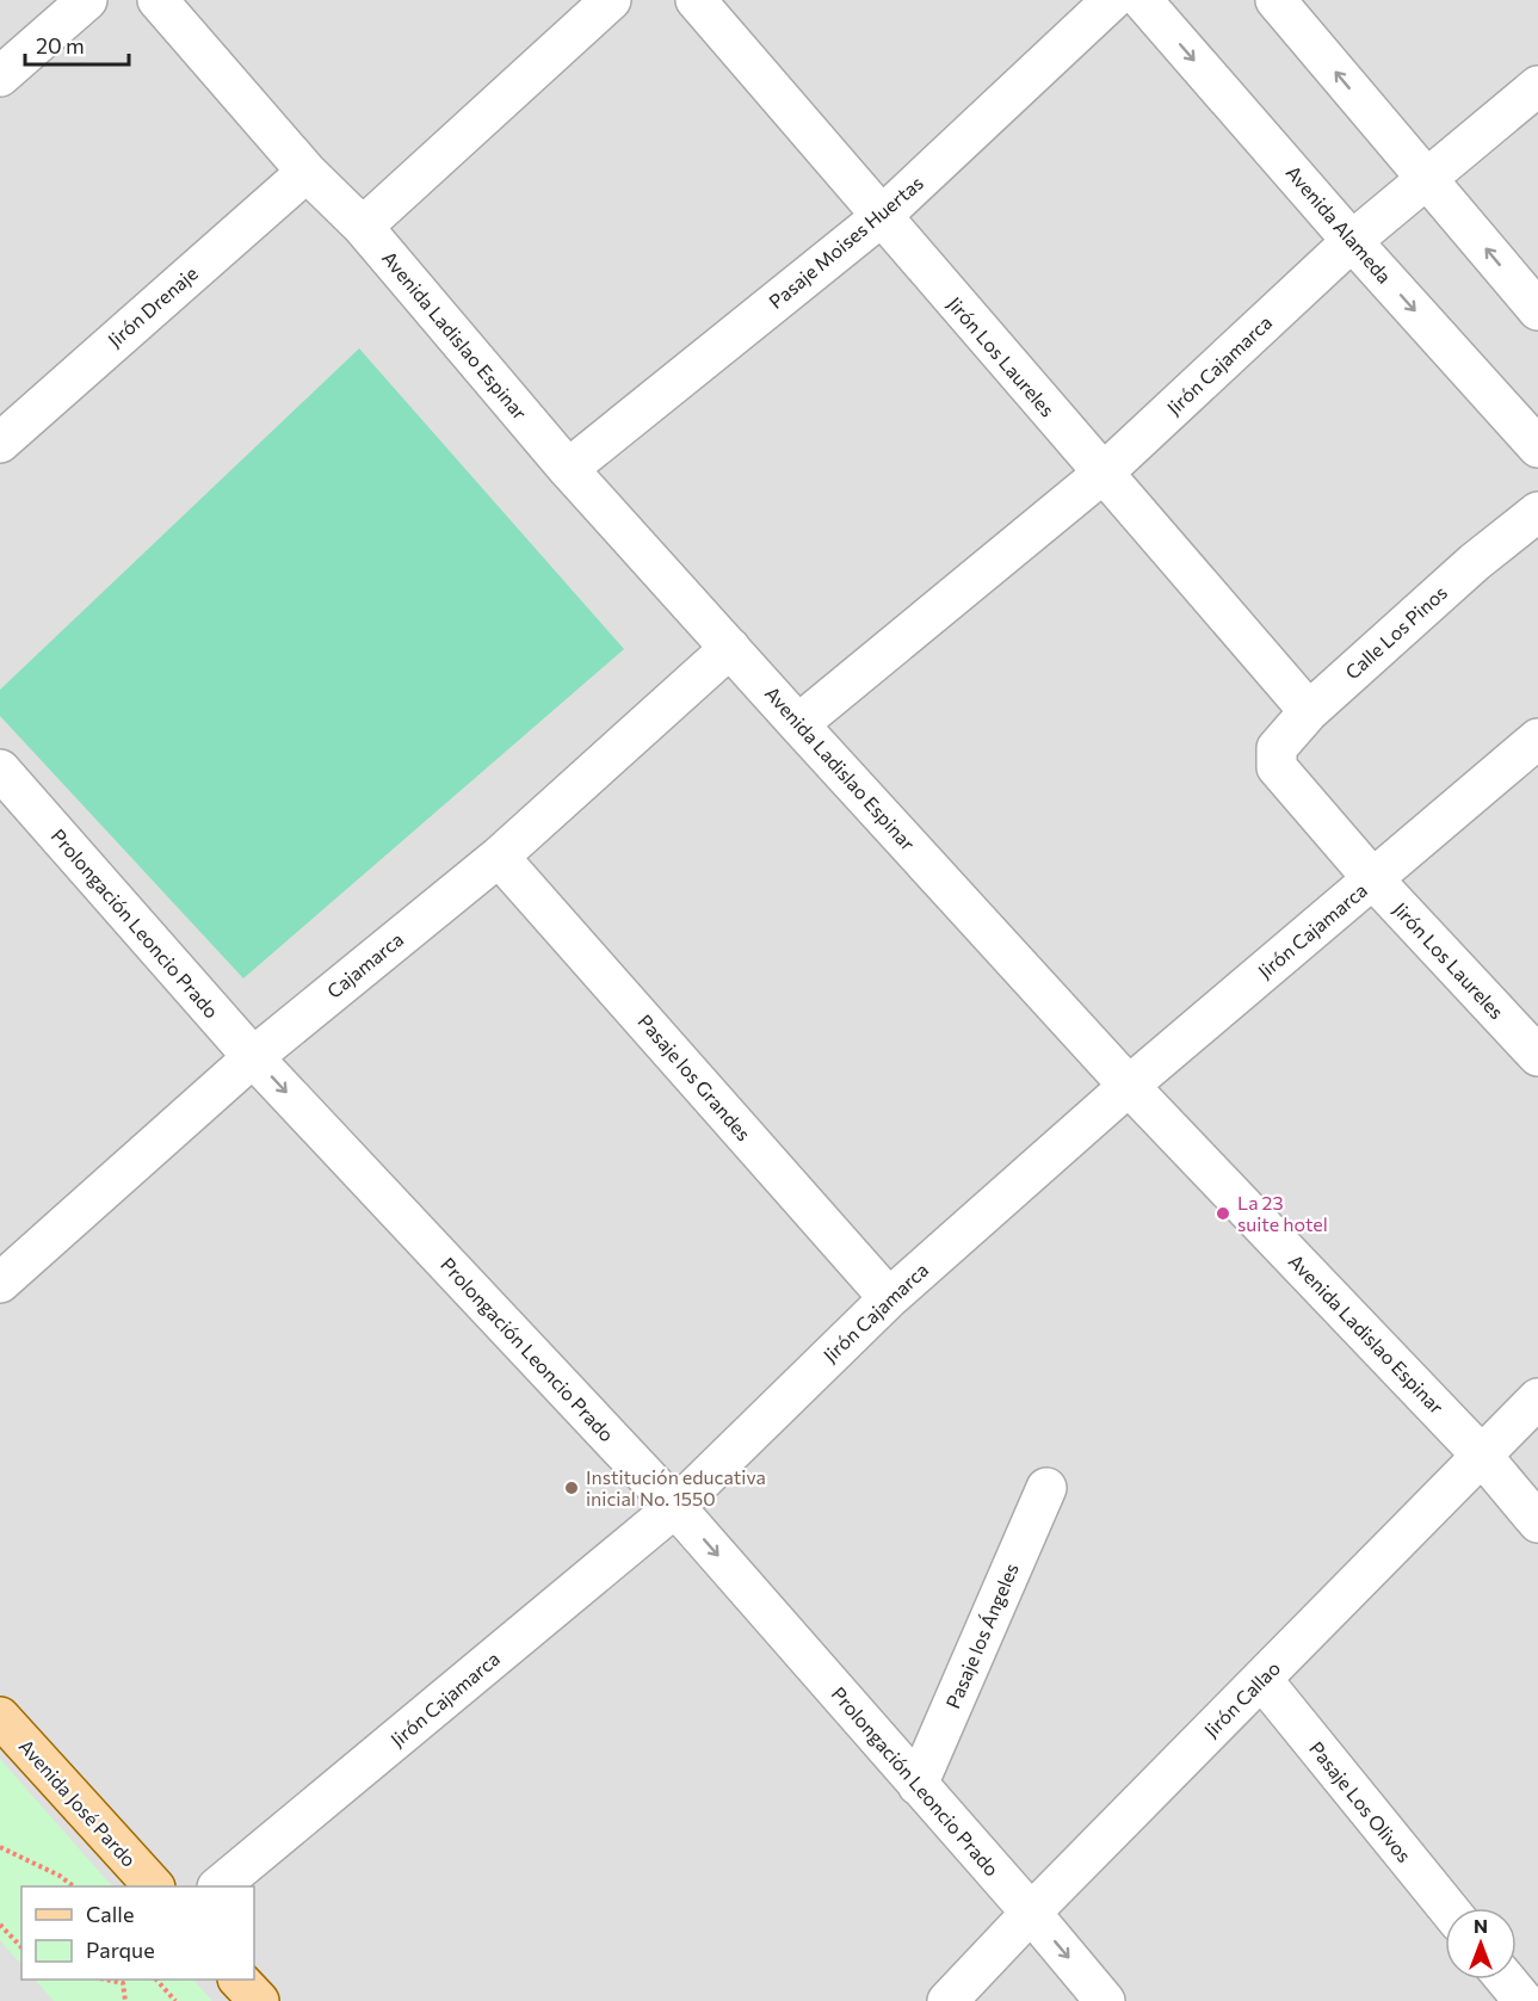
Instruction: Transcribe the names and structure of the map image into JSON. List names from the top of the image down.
{
  "streets": {
    "main road": ["Avenida José Pardo"],
    "street": [
      "Avenida Alameda",
      "Pasaje Moises Huertas",
      "Jirón Drenaje",
      "Avenida Ladislao Espinar",
      "Jirón Los Laureles",
      "Jirón Cajamarca",
      "Calle Los Pinos",
      "Prolongación Leoncio Prado",
      "Cajamarca",
      "Pasaje los Grandes",
      "Pasaje los Ángeles",
      "Jirón Callao",
      "Pasaje Los Olivos"
    ]
  },
  "crossings": [
    ["Avenida Alameda", "Jirón Cajamarca"],
    ["Pasaje Moises Huertas", "Avenida Ladislao Espinar"],
    ["Pasaje Moises Huertas", "Jirón Los Laureles"],
    ["Jirón Drenaje", "Avenida Ladislao Espinar"],
    ["Avenida Ladislao Espinar", "Jirón Cajamarca"],
    ["Avenida Ladislao Espinar", "Cajamarca"],
    ["Avenida Ladislao Espinar", "Jirón Callao"],
    ["Jirón Los Laureles", "Jirón Cajamarca"],
    ["Jirón Los Laureles", "Calle Los Pinos"],
    ["Jirón Cajamarca", "Prolongación Leoncio Prado"],
    ["Jirón Cajamarca", "Pasaje los Grandes"],
    ["Prolongación Leoncio Prado", "Cajamarca"],
    ["Prolongación Leoncio Prado", "Pasaje los Ángeles"],
    ["Prolongación Leoncio Prado", "Jirón Callao"],
    ["Cajamarca", "Pasaje los Grandes"],
    ["Jirón Callao", "Pasaje Los Olivos"]
  ],
  "one_way": ["Prolongación Leoncio Prado"],
  "places": ["La 23 suite hotel", "Institución educativa inicial No. 1550"],
  "legend": ["Calle", "Parque"],
  "scale_bar": "20 m",
  "north": "top"
}
